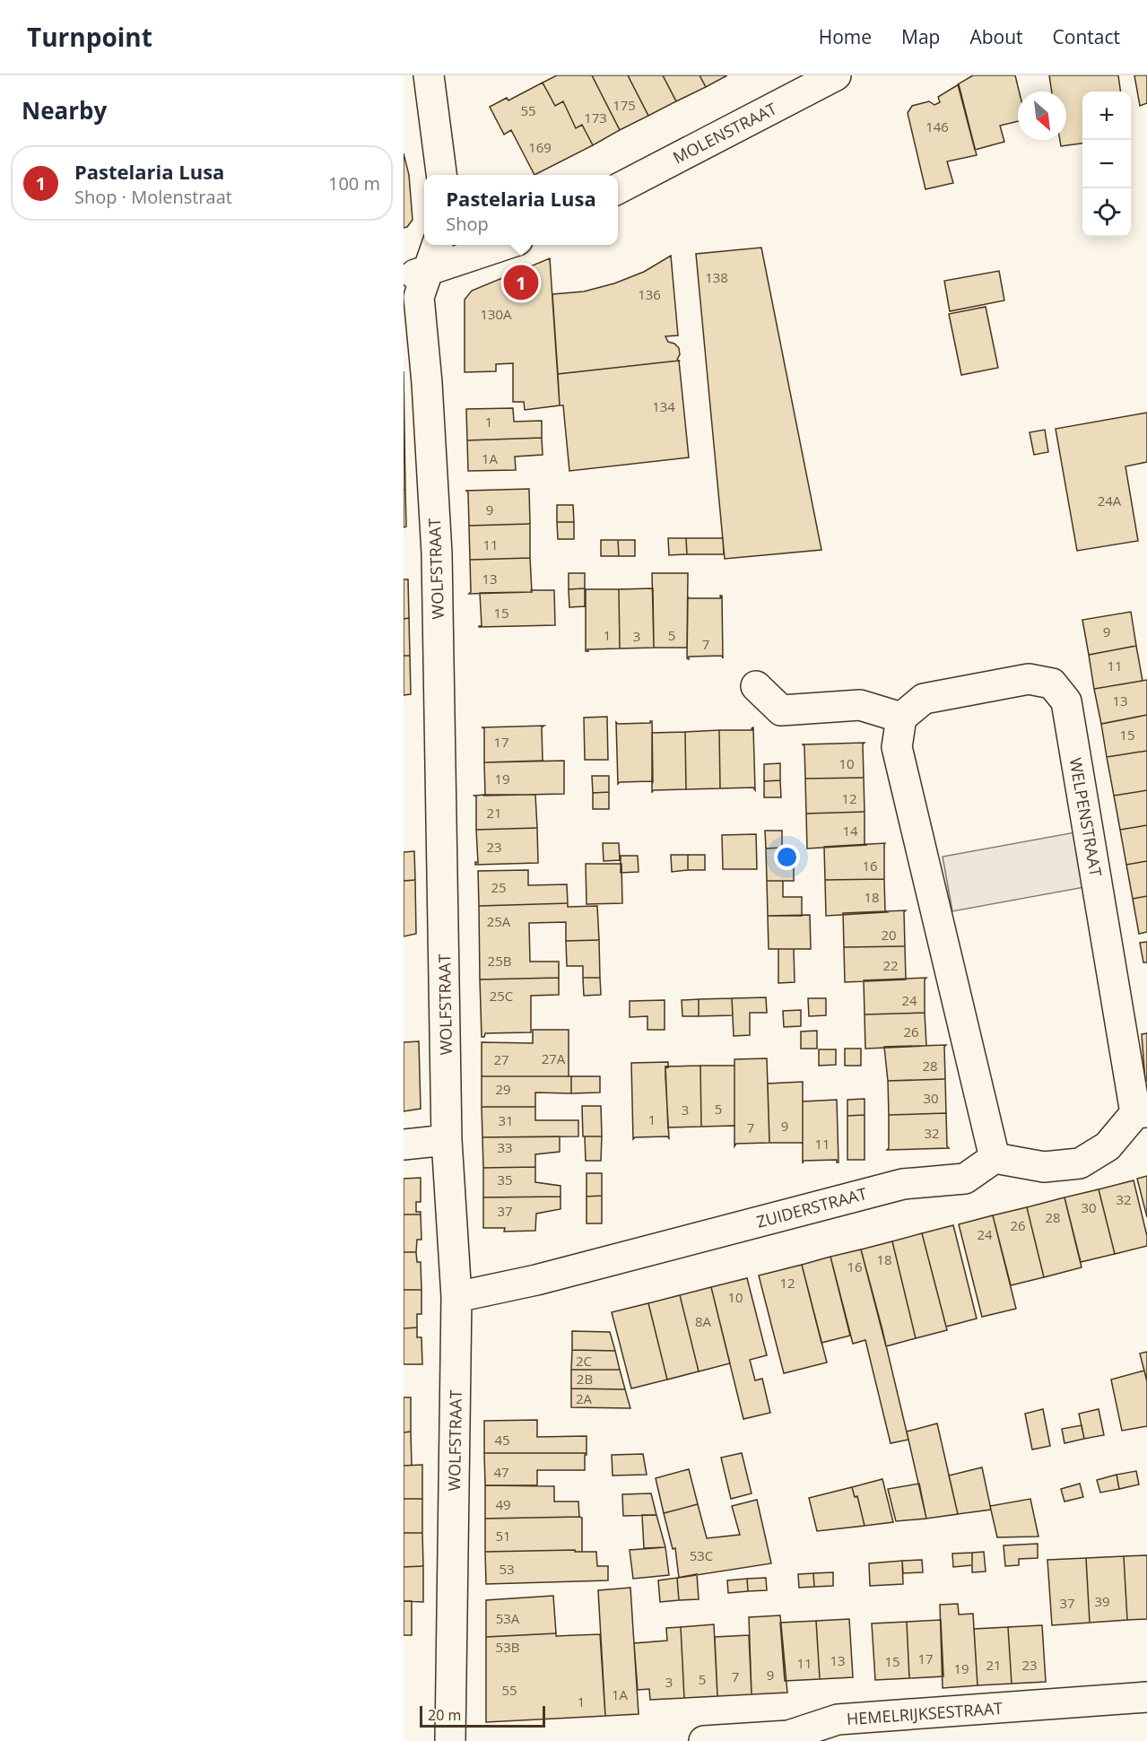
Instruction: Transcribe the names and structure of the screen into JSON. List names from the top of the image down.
{
  "streets": {
    "street": [
      "MOLENSTRAAT",
      "WOLFSTRAAT",
      "WELPENSTRAAT",
      "ZUIDERSTRAAT",
      "HEMELRIJKSESTRAAT"
    ]
  },
  "crossings": [
    ["WOLFSTRAAT", "ZUIDERSTRAAT"]
  ],
  "house_numbers": [
    "175",
    "55",
    "173",
    "146",
    "169",
    "138",
    "136",
    "130A",
    "134",
    "1",
    "1A",
    "24A",
    "9",
    "11",
    "13",
    "15",
    "9",
    "1",
    "5",
    "3",
    "7",
    "11",
    "13",
    "15",
    "17",
    "10",
    "19",
    "12",
    "21",
    "14",
    "23",
    "16",
    "25",
    "18",
    "25A",
    "20",
    "25B",
    "22",
    "25C",
    "24",
    "26",
    "27A",
    "27",
    "28",
    "29",
    "30",
    "5",
    "3",
    "1",
    "31",
    "9",
    "7",
    "32",
    "11",
    "33",
    "35",
    "32",
    "30",
    "37",
    "28",
    "26",
    "24",
    "18",
    "16",
    "12",
    "10",
    "8A",
    "2C",
    "2B",
    "2A",
    "45",
    "47",
    "49",
    "51",
    "53C",
    "53",
    "39",
    "37",
    "53A",
    "53B",
    "17",
    "13",
    "15",
    "11",
    "21",
    "23",
    "19",
    "9",
    "7",
    "5",
    "3",
    "55",
    "1A",
    "1"
  ],
  "scale_bar": "20 m",
  "north": "bottom right",
  "page": {
    "header": "Turnpoint",
    "nav": [
      "Home",
      "Map",
      "About",
      "Contact"
    ],
    "heading": "Nearby",
    "map_buttons": ["+", "−"],
    "list": [
      {
        "mark": "1",
        "name": "Pastelaria Lusa",
        "note": "Shop · Molenstraat",
        "value": "100 m"
      }
    ],
    "popup": ["Pastelaria Lusa", "Shop"],
    "pins": "1",
    "scale": "20 m"
  }
}
